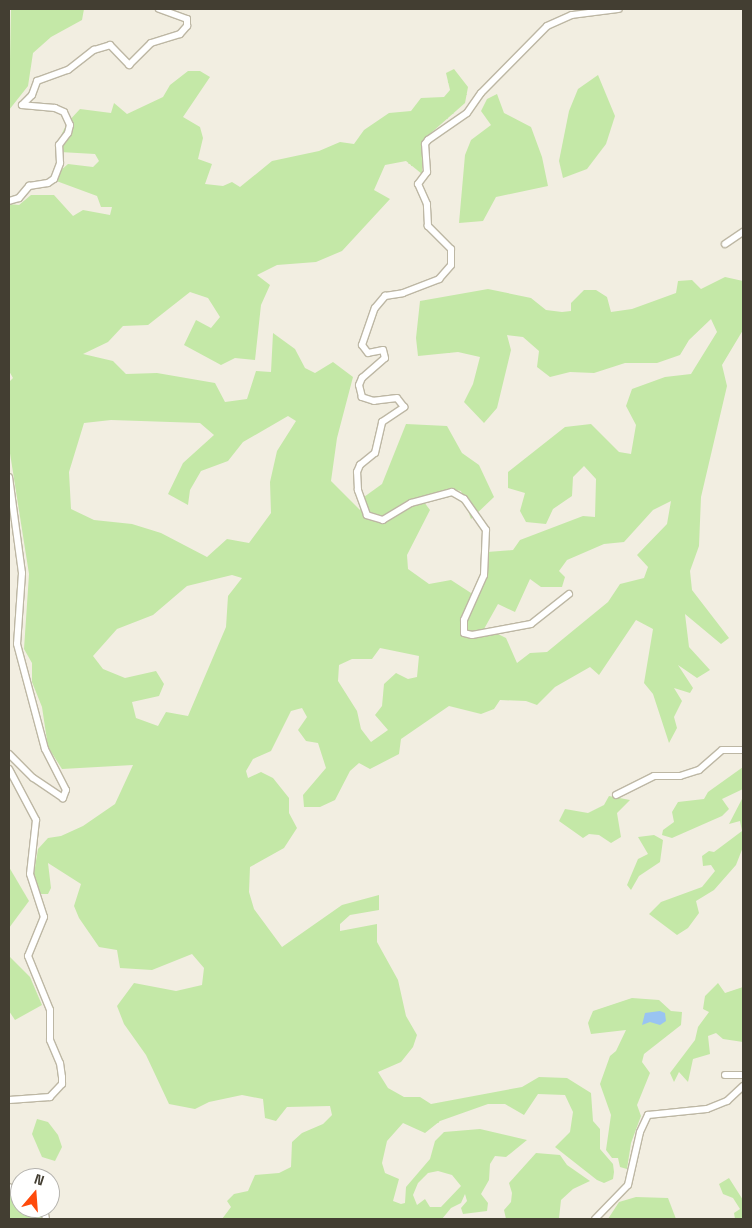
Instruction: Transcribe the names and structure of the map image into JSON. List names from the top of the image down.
{
  "north": "top"
}
